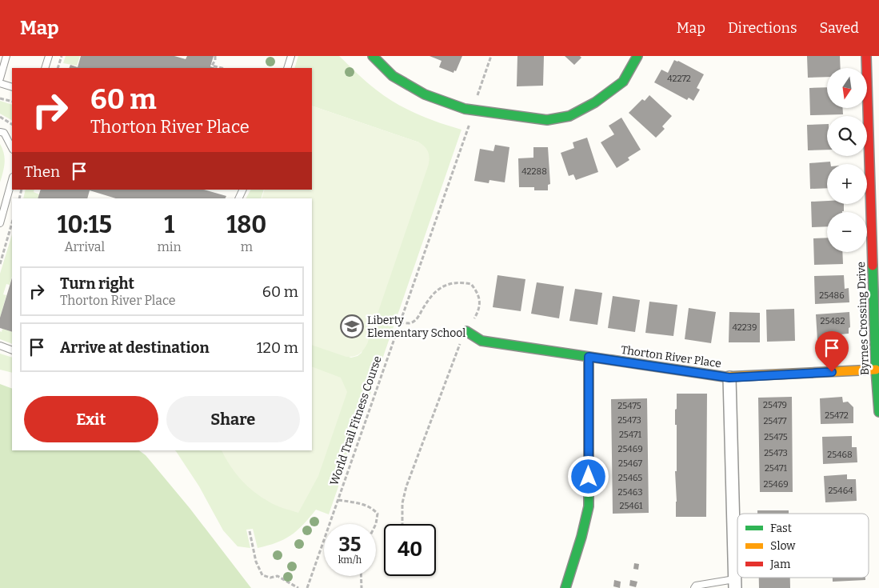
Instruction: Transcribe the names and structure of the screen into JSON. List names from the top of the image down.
{
  "streets": {
    "street": ["Byrnes Crossing Drive", "Thorton River Place"],
    "path": ["World Trail Fitness Course"]
  },
  "crossings": [
    ["Byrnes Crossing Drive", "Thorton River Place"]
  ],
  "places": {
    "school or university": ["Liberty Elementary School"]
  },
  "house_numbers": [
    "42272",
    "42288",
    "25486",
    "25482",
    "42239",
    "25479",
    "25475",
    "25472",
    "25473",
    "25477",
    "25471",
    "25475",
    "25469",
    "25473",
    "25468",
    "25467",
    "25471",
    "25465",
    "25469",
    "25464",
    "25463",
    "25461"
  ],
  "legend": ["Fast", "Slow", "Jam"],
  "north": "bottom",
  "page": {
    "header": "Map",
    "nav": ["Map", "Directions", "Saved"],
    "map_buttons": ["+", "−"],
    "turn": ["60 m", "Thorton River Place"],
    "then": "Then",
    "eta": [
      "10:15",
      "Arrival",
      "1",
      "min",
      "180",
      "m"
    ],
    "list": [
      {
        "name": "Turn right",
        "note": "Thorton River Place",
        "value": "60 m"
      },
      {
        "name": "Arrive at destination",
        "value": "120 m"
      }
    ],
    "buttons": ["Exit", "Share"],
    "speed": "35 km/h",
    "limit": "40"
  }
}
